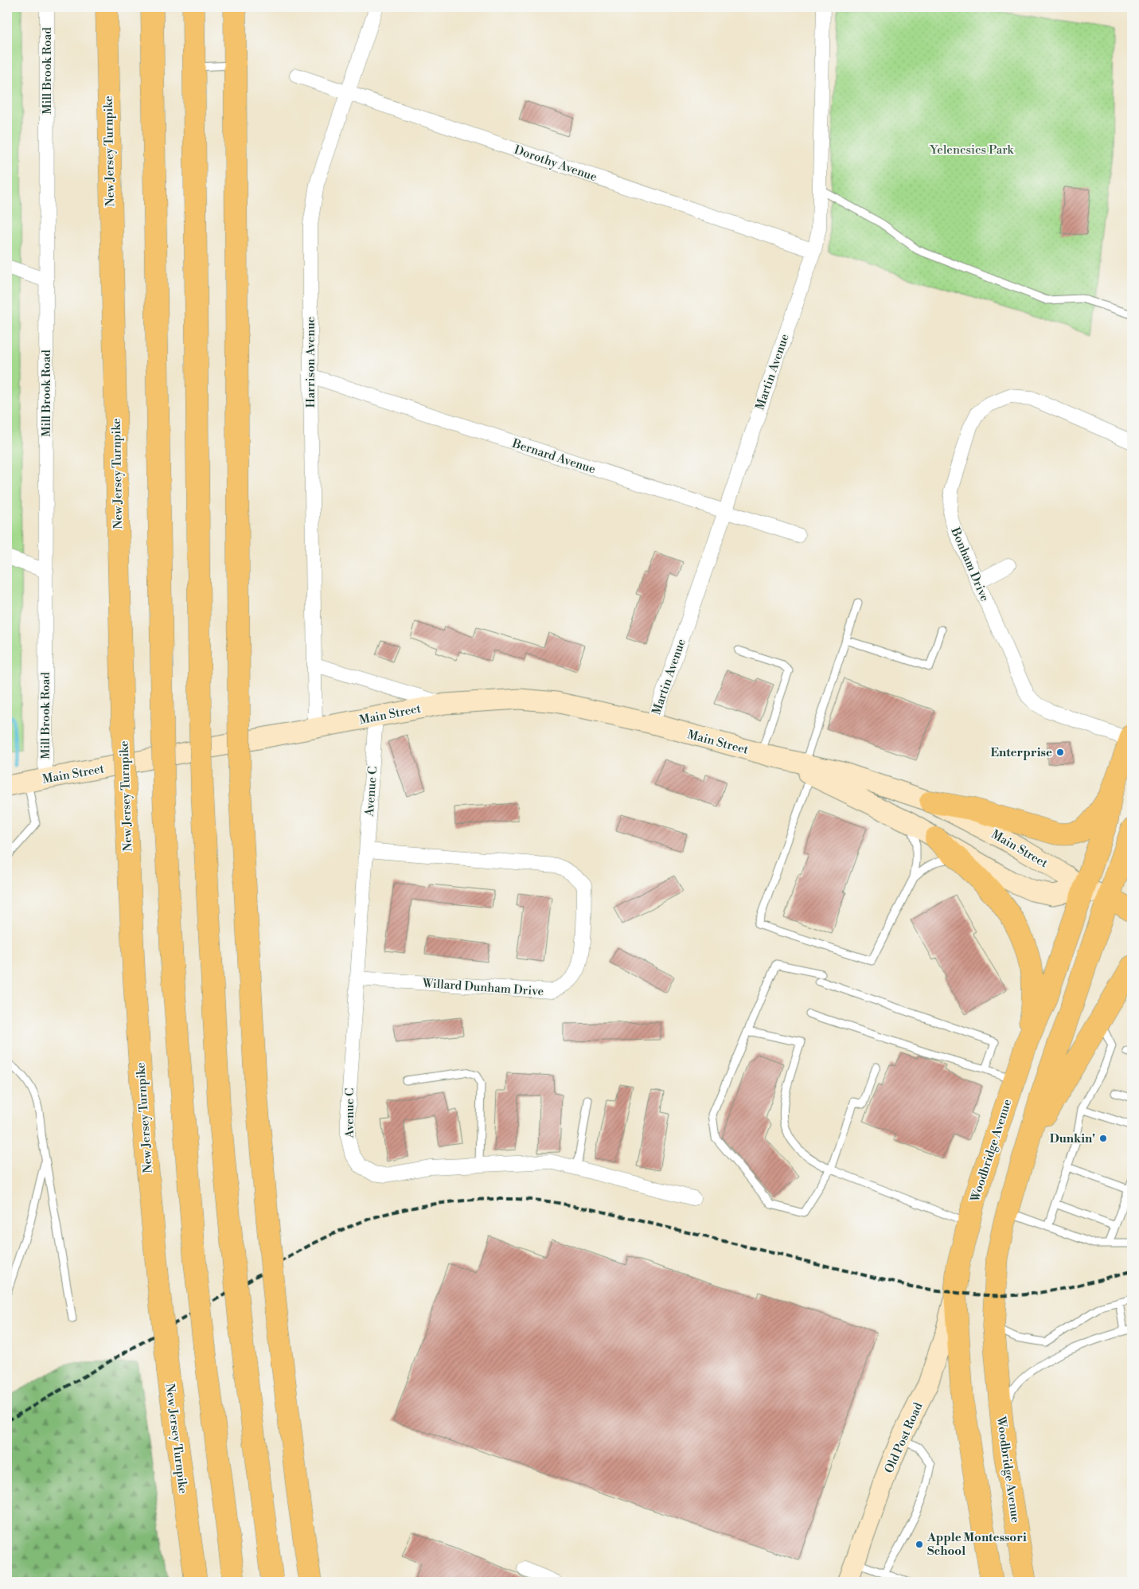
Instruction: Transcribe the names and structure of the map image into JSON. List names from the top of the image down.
{
  "streets": {
    "main road": [
      "New Jersey Turnpike",
      "Main Street",
      "Woodbridge Avenue",
      "Old Post Road"
    ],
    "street": [
      "Mill Brook Road",
      "Dorothy Avenue",
      "Harrison Avenue",
      "Martin Avenue",
      "Bernard Avenue",
      "Bonham Drive",
      "Avenue C",
      "Willard Dunham Drive"
    ]
  },
  "crossings": [
    ["Mill Brook Road", "Main Street"],
    ["Dorothy Avenue", "Harrison Avenue"],
    ["Dorothy Avenue", "Martin Avenue"],
    ["Harrison Avenue", "Bernard Avenue"],
    ["Harrison Avenue", "Main Street"],
    ["Martin Avenue", "Bernard Avenue"],
    ["Martin Avenue", "Main Street"],
    ["Bonham Drive", "Woodbridge Avenue"],
    ["Main Street", "Avenue C"],
    ["Main Street", "Woodbridge Avenue"],
    ["Avenue C", "Willard Dunham Drive"],
    ["Woodbridge Avenue", "Old Post Road"]
  ],
  "parks": ["Yelencsics Park"],
  "places": ["Enterprise", "Dunkin'", "Apple Montessori School"]
}
